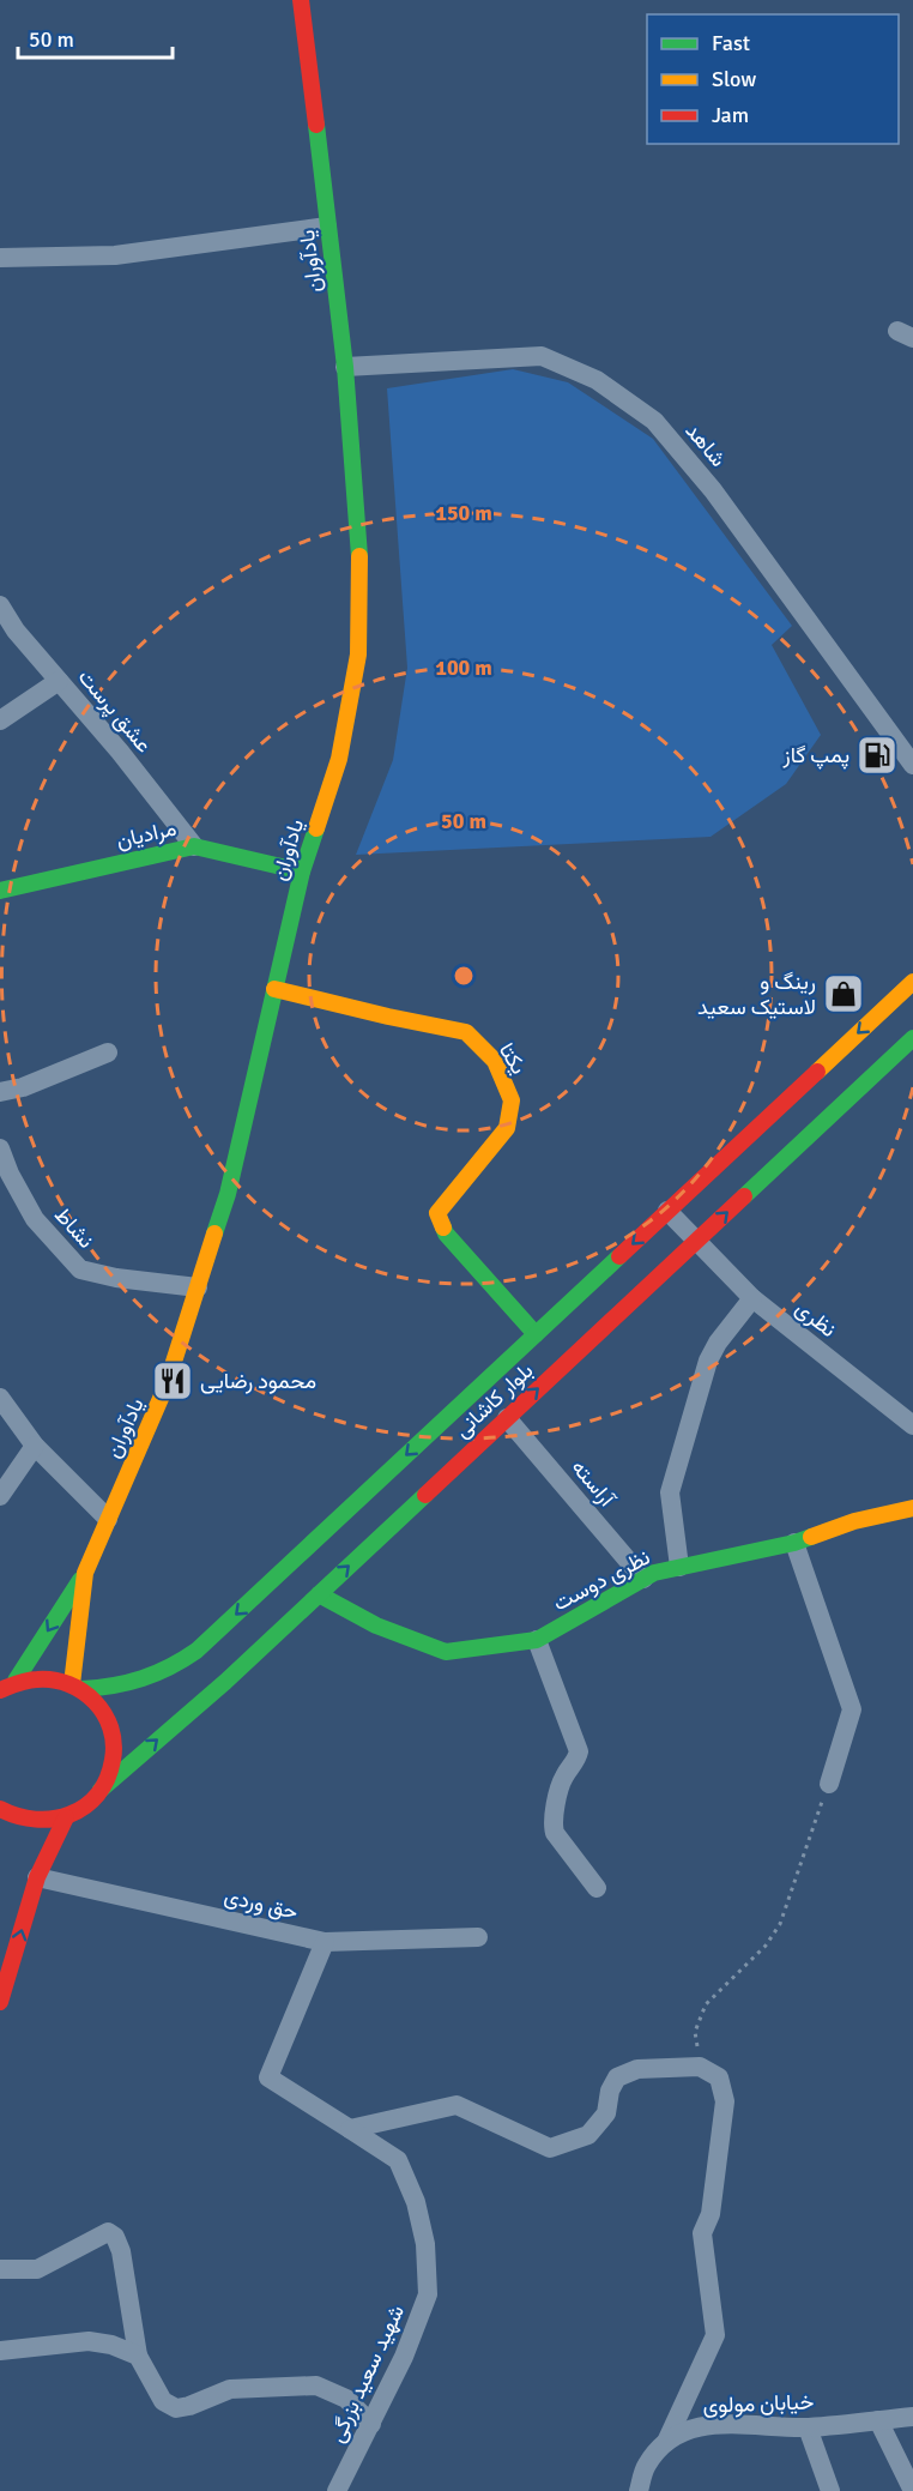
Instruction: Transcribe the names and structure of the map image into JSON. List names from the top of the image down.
{
  "streets": {
    "main road": [
      "یادآوران",
      "مرادیان",
      "یکتا",
      "بلوار کاشانی",
      "نظری دوست"
    ],
    "street": [
      "شاهد",
      "عشق پرست",
      "نشاط",
      "نظری",
      "آراسته",
      "حق وردی",
      "شهید سعید بزرگی",
      "خیابان مولوی"
    ]
  },
  "crossings": [
    ["یادآوران", "شاهد"],
    ["یادآوران", "مرادیان"],
    ["یادآوران", "یکتا"],
    ["یادآوران", "نشاط"],
    ["یادآوران", "بلوار کاشانی"],
    ["عشق پرست", "مرادیان"],
    ["یکتا", "بلوار کاشانی"],
    ["نظری", "بلوار کاشانی"],
    ["بلوار کاشانی", "آراسته"],
    ["بلوار کاشانی", "نظری دوست"],
    ["آراسته", "نظری دوست"],
    ["حق وردی", "شهید سعید بزرگی"]
  ],
  "places": {
    "fuel station": ["پمپ گاز"],
    "shop": ["رینگ و لاستیک سعید"],
    "restaurant": ["محمود رضایی"]
  },
  "legend": ["Fast", "Slow", "Jam"],
  "scale_bar": "50 m",
  "rings": ["150 m", "100 m", "50 m"]
}
